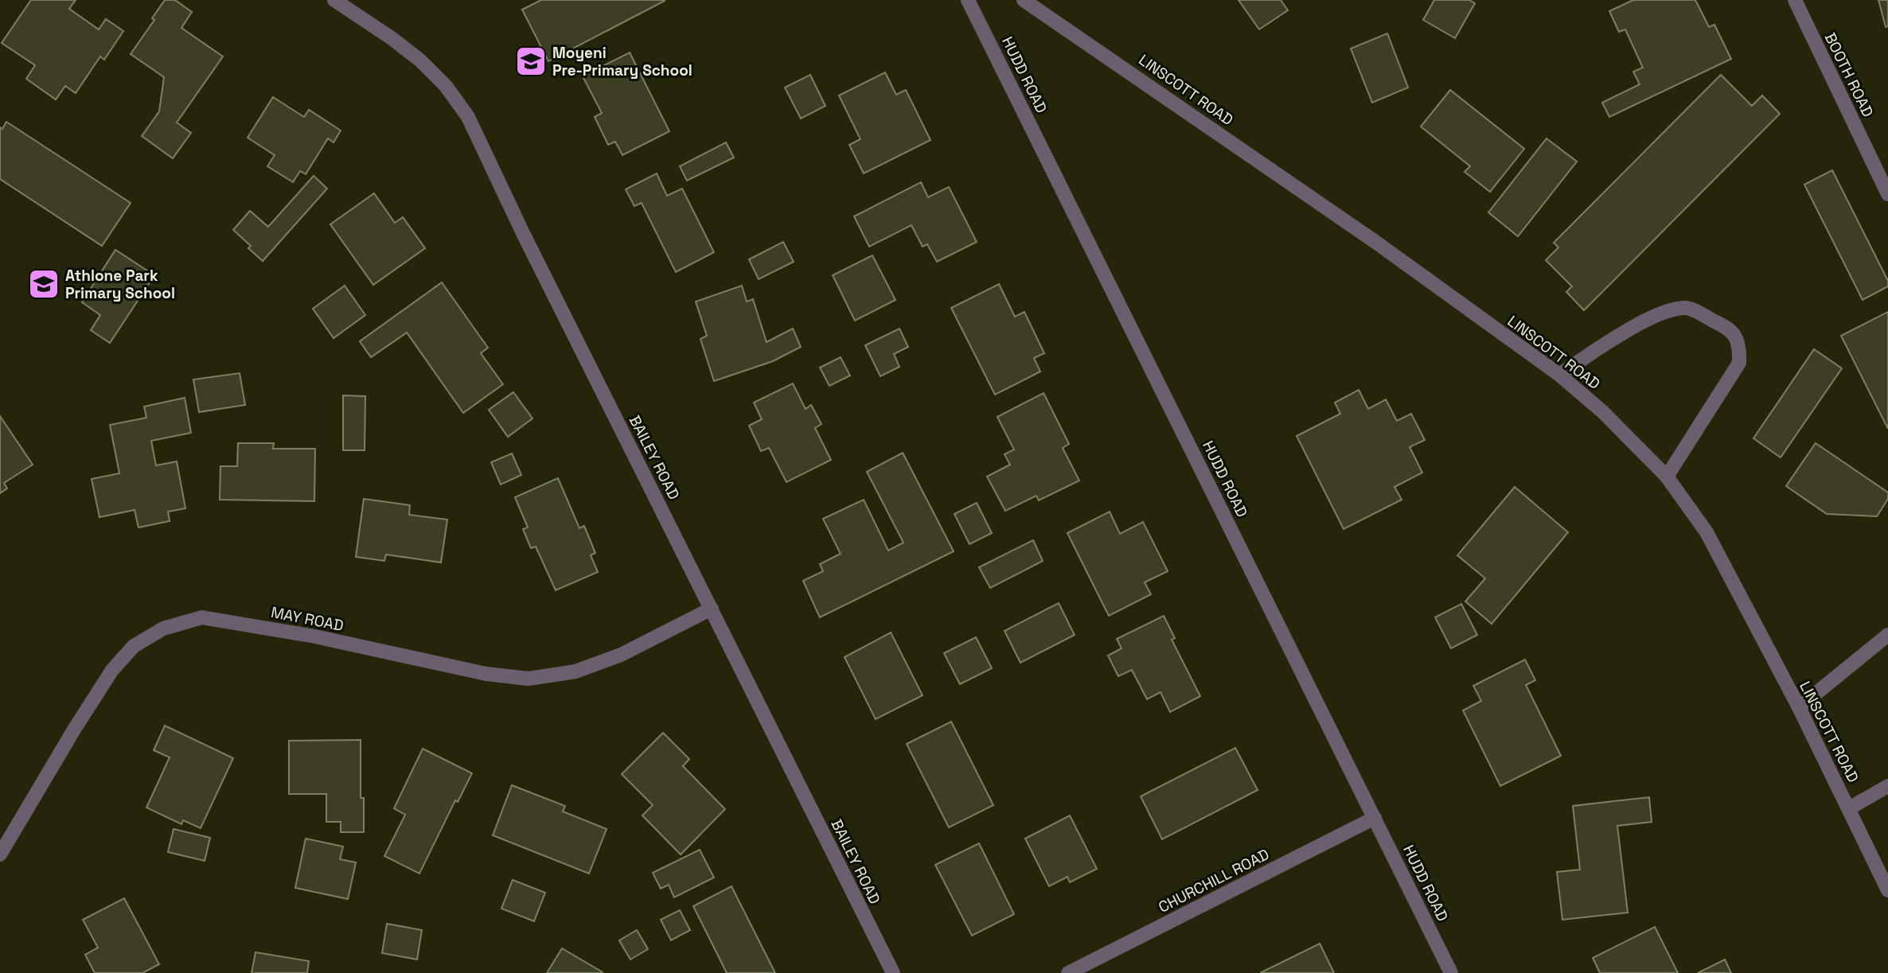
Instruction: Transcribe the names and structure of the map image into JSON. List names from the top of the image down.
{
  "streets": {
    "street": [
      "HUDD ROAD",
      "BOOTH ROAD",
      "LINSCOTT ROAD",
      "BAILEY ROAD",
      "MAY ROAD",
      "CHURCHILL ROAD"
    ]
  },
  "crossings": [
    ["HUDD ROAD", "CHURCHILL ROAD"],
    ["BAILEY ROAD", "MAY ROAD"]
  ],
  "places": {
    "school or university": ["Moyeni Pre-Primary School", "Athlone Park Primary School"]
  }
}
